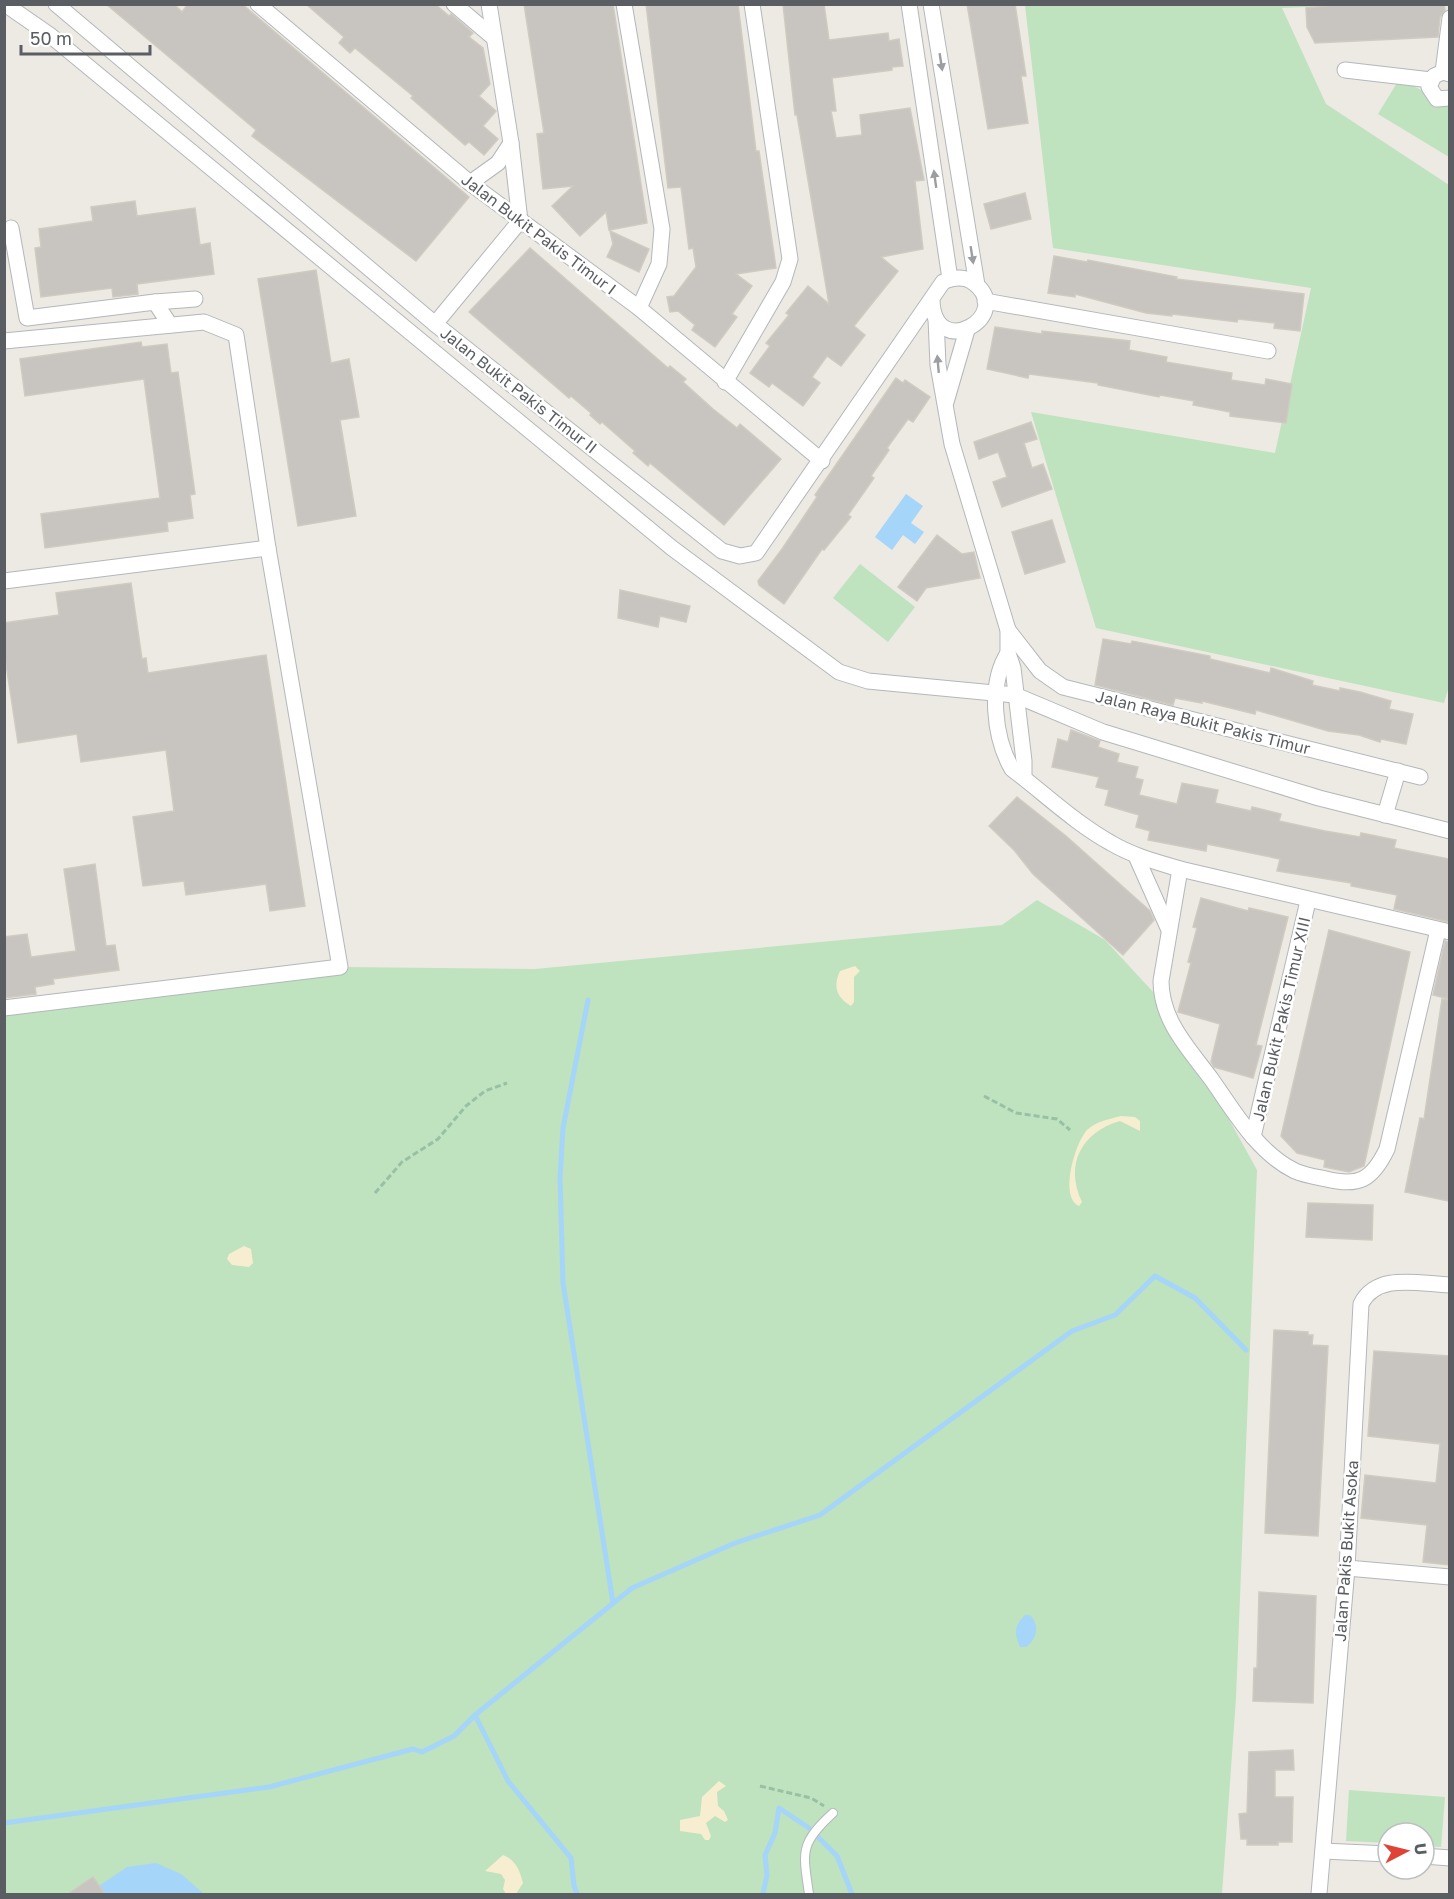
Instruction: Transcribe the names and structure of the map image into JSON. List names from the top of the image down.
{
  "streets": {
    "street": [
      "Jalan Bukit Pakis Timur I",
      "Jalan Bukit Pakis Timur II",
      "Jalan Raya Bukit Pakis Timur",
      "Jalan Bukit Pakis Timur XIII",
      "Jalan Pakis Bukit Asoka"
    ]
  },
  "crossings": [
    ["Jalan Bukit Pakis Timur I", "Jalan Bukit Pakis Timur II"],
    ["Jalan Bukit Pakis Timur II", "Jalan Raya Bukit Pakis Timur"],
    ["Jalan Raya Bukit Pakis Timur", "Jalan Bukit Pakis Timur XIII"]
  ],
  "scale_bar": "50 m",
  "north": "right"
}
